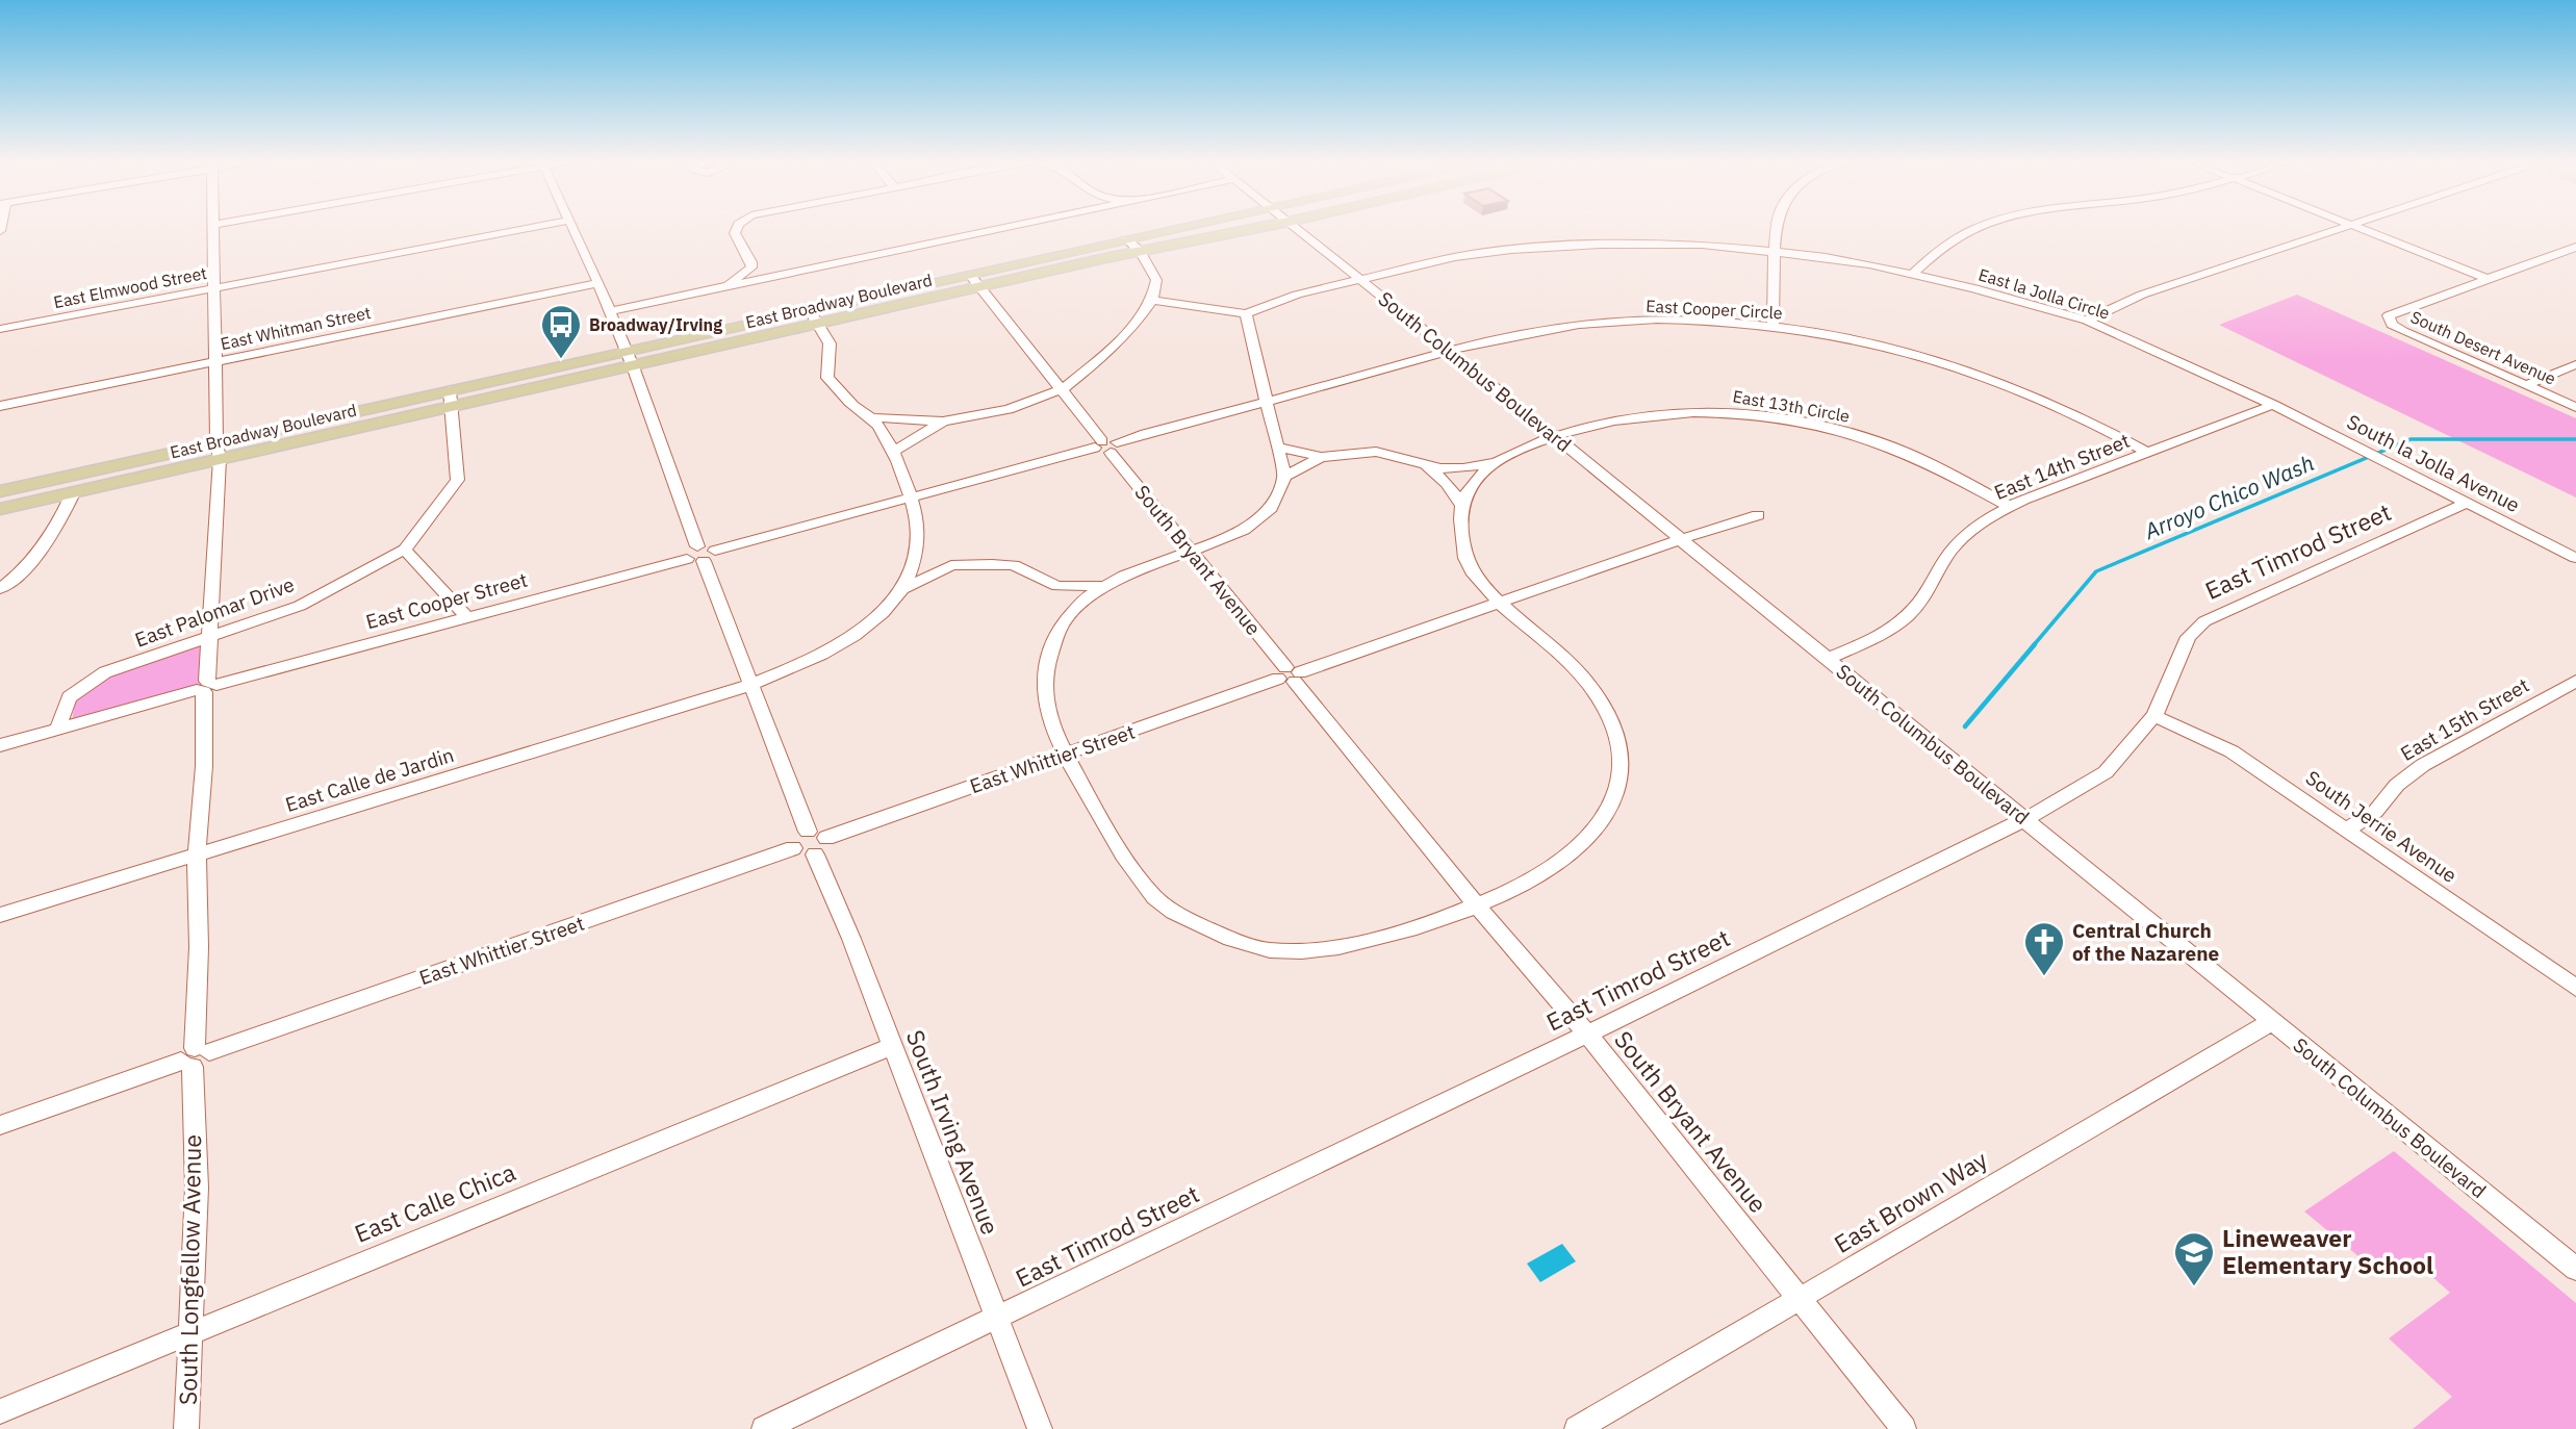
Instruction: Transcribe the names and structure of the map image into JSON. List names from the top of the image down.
{
  "streets": {
    "main road": ["East Broadway Boulevard"],
    "street": [
      "East Elmwood Street",
      "East la Jolla Circle",
      "East Cooper Circle",
      "East Whitman Street",
      "South Desert Avenue",
      "South Columbus Boulevard",
      "East 13th Circle",
      "South la Jolla Avenue",
      "East 14th Street",
      "East Timrod Street",
      "South Bryant Avenue",
      "East Cooper Street",
      "East Palomar Drive",
      "East 15th Street",
      "East Whittier Street",
      "East Calle de Jardin",
      "South Jerrie Avenue",
      "South Irving Avenue",
      "East Brown Way",
      "East Calle Chica",
      "South Longfellow Avenue"
    ]
  },
  "crossings": [
    ["East Elmwood Street", "South Longfellow Avenue"],
    ["East la Jolla Circle", "South Columbus Boulevard"],
    ["East la Jolla Circle", "South la Jolla Avenue"],
    ["East la Jolla Circle", "East 14th Street"],
    ["East Broadway Boulevard", "South Bryant Avenue"],
    ["East Broadway Boulevard", "South Longfellow Avenue"],
    ["East Cooper Circle", "South Columbus Boulevard"],
    ["East Cooper Circle", "East 14th Street"],
    ["East Cooper Circle", "East Cooper Street"],
    ["East Whitman Street", "South Longfellow Avenue"],
    ["South Columbus Boulevard", "East 13th Circle"],
    ["South Columbus Boulevard", "East 14th Street"],
    ["South Columbus Boulevard", "East Timrod Street"],
    ["South Columbus Boulevard", "East Whittier Street"],
    ["South Columbus Boulevard", "East Brown Way"],
    ["East 13th Circle", "East 14th Street"],
    ["South la Jolla Avenue", "East 14th Street"],
    ["South la Jolla Avenue", "East Timrod Street"],
    ["East Timrod Street", "South Bryant Avenue"],
    ["East Timrod Street", "South Jerrie Avenue"],
    ["East Timrod Street", "South Irving Avenue"],
    ["South Bryant Avenue", "East Cooper Street"],
    ["South Bryant Avenue", "East Whittier Street"],
    ["South Bryant Avenue", "East Brown Way"],
    ["East Cooper Street", "East Palomar Drive"],
    ["East Cooper Street", "South Longfellow Avenue"],
    ["East Palomar Drive", "South Longfellow Avenue"],
    ["East 15th Street", "South Jerrie Avenue"],
    ["East Whittier Street", "South Irving Avenue"],
    ["East Whittier Street", "South Longfellow Avenue"],
    ["East Calle de Jardin", "South Longfellow Avenue"],
    ["South Irving Avenue", "East Calle Chica"],
    ["East Calle Chica", "South Longfellow Avenue"]
  ],
  "water": ["Arroyo Chico Wash"],
  "places": {
    "bus stop": ["Broadway/Irving"],
    "church": ["Central Church of the Nazarene"],
    "school or university": ["Lineweaver Elementary School"]
  }
}
